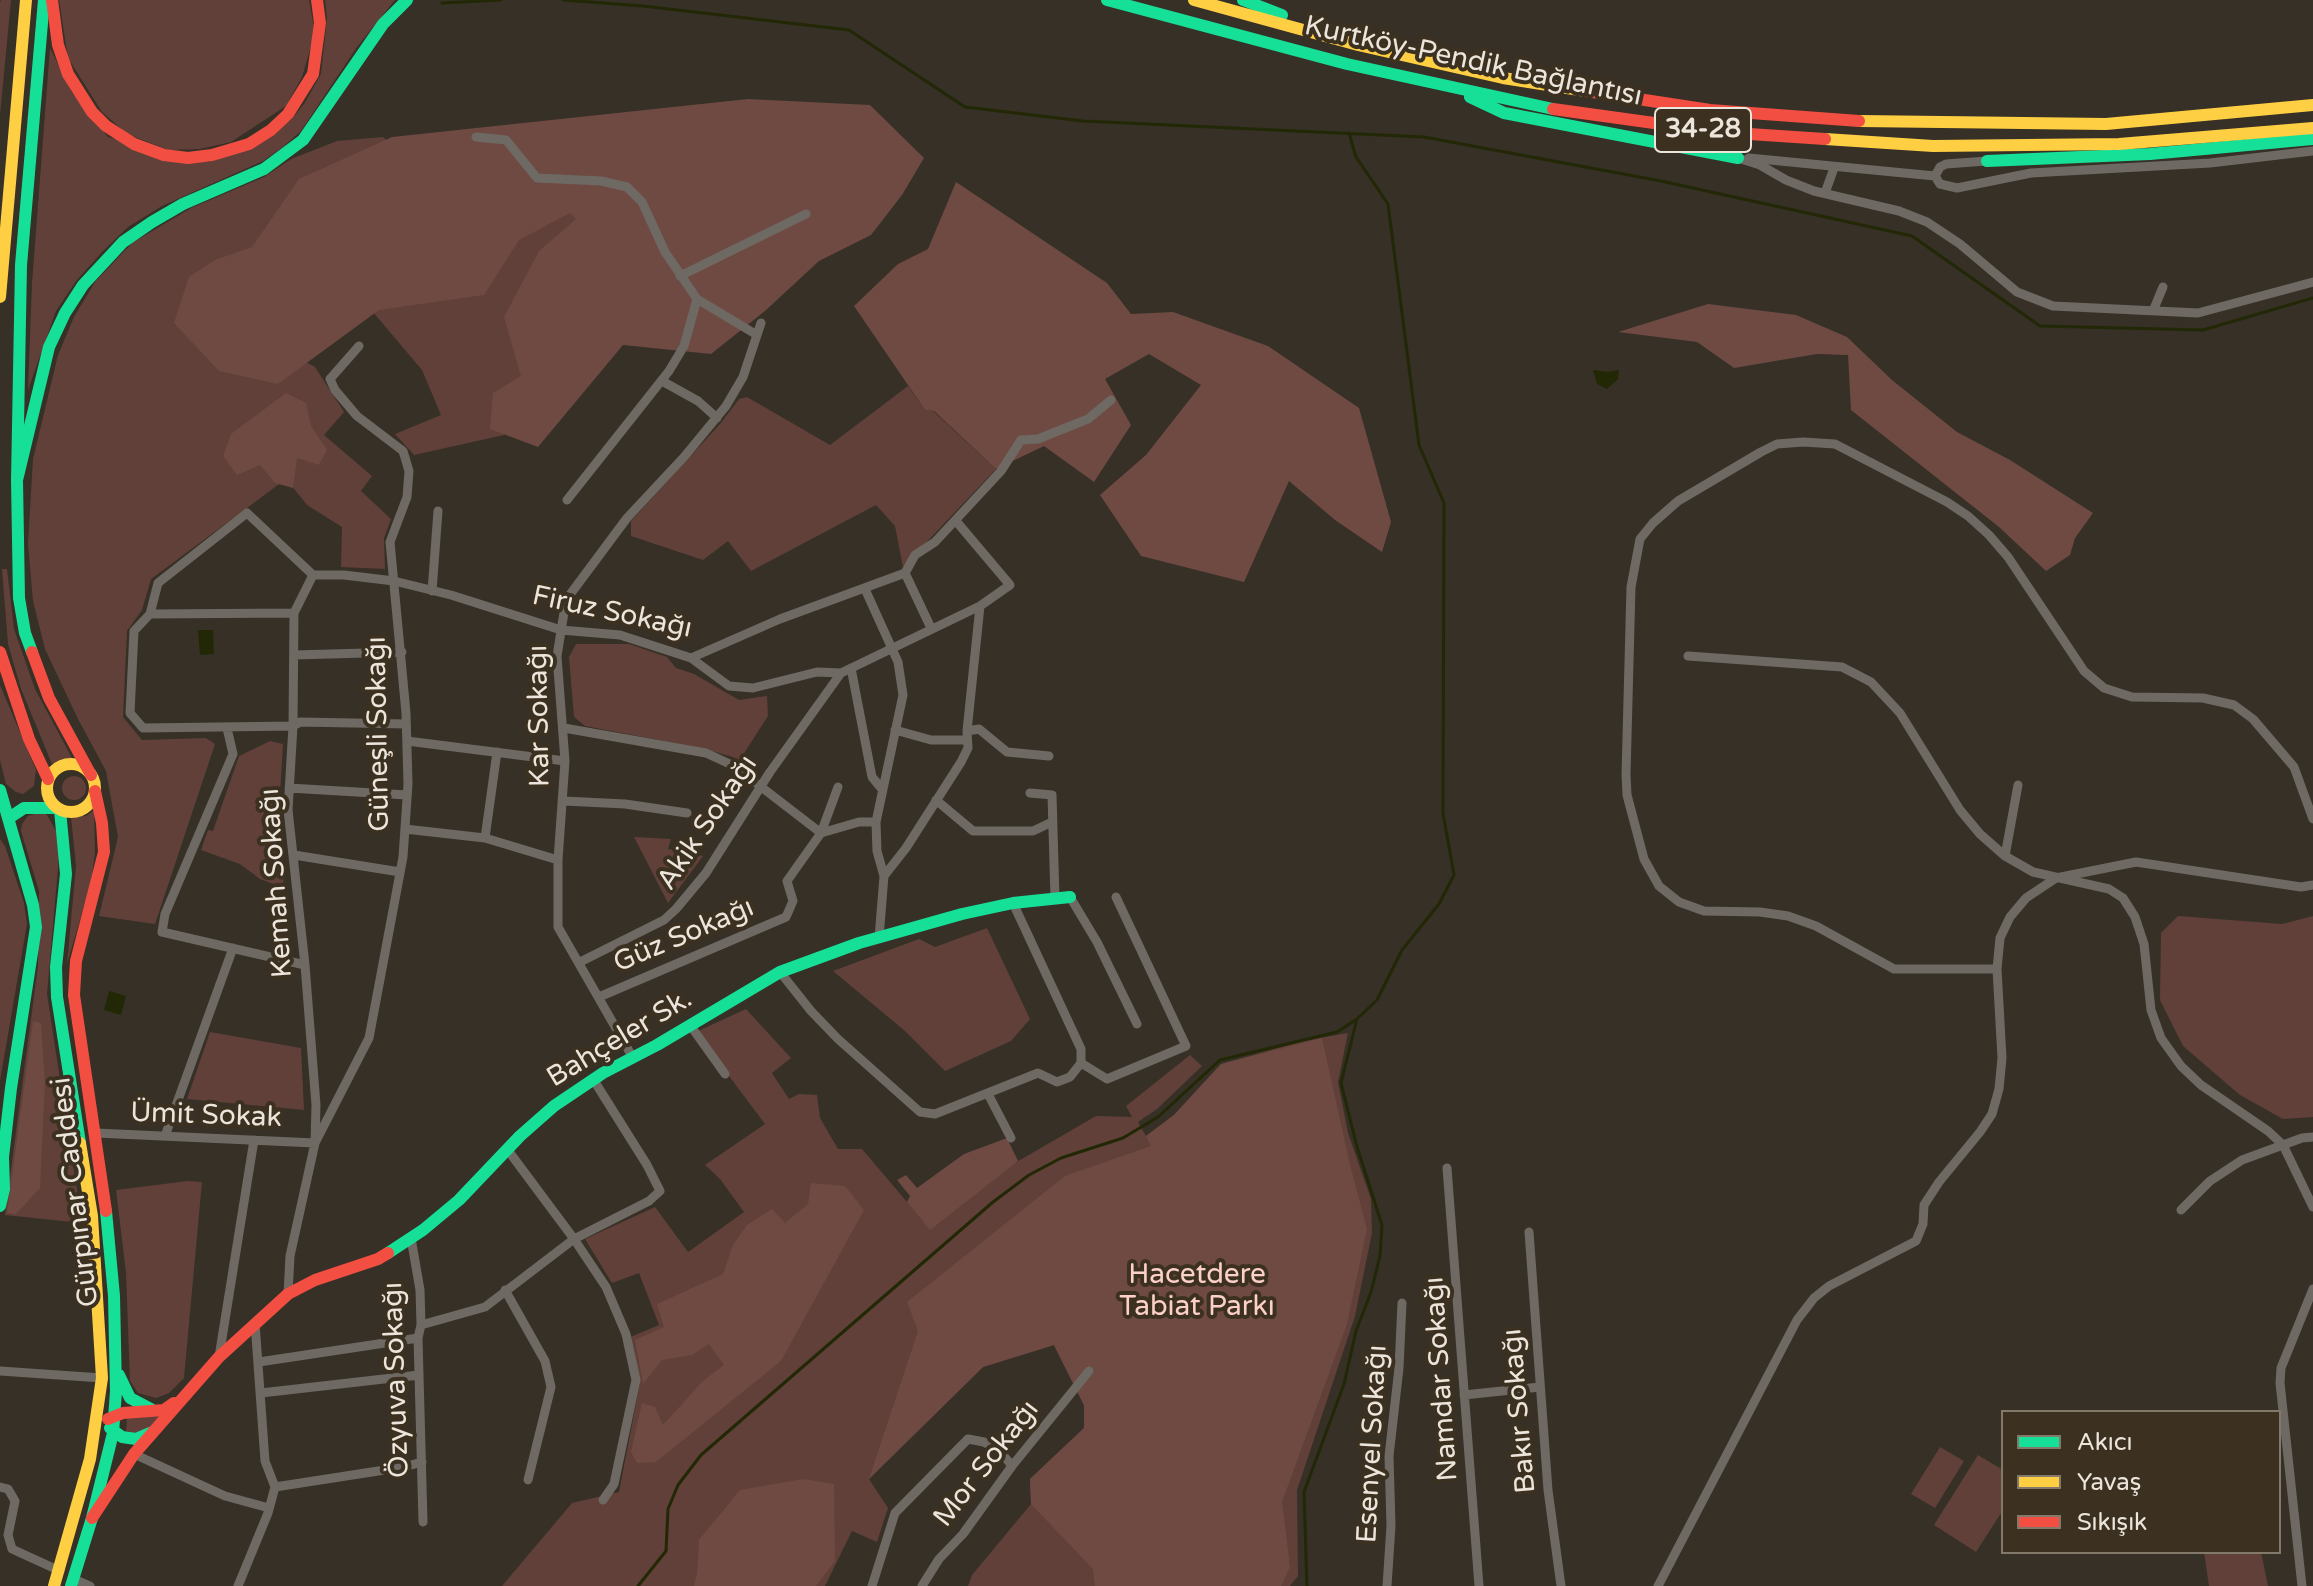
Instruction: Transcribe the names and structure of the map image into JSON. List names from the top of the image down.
{
  "streets": {
    "main road": [
      "Kurtköy-Pendik Bağlantısı",
      "34-28",
      "Bahçeler Sk.",
      "Gürpınar Caddesi"
    ],
    "street": [
      "Firuz Sokağı",
      "Kar Sokağı",
      "Güneşli Sokağı",
      "Akik Sokağı",
      "Kemah Sokağı",
      "Güz Sokağı",
      "Ümit Sokak",
      "Namdar Sokağı",
      "Özyuva Sokağı",
      "Bakır Sokağı",
      "Esenyel Sokağı",
      "Mor Sokağı"
    ]
  },
  "crossings": [
    ["Firuz Sokağı", "Kar Sokağı"],
    ["Firuz Sokağı", "Güneşli Sokağı"],
    ["Firuz Sokağı", "Kemah Sokağı"],
    ["Kar Sokağı", "Akik Sokağı"],
    ["Kar Sokağı", "Güz Sokağı"],
    ["Kar Sokağı", "Bahçeler Sk."],
    ["Güneşli Sokağı", "Kemah Sokağı"],
    ["Güneşli Sokağı", "Bahçeler Sk."],
    ["Güneşli Sokağı", "Ümit Sokak"],
    ["Kemah Sokağı", "Ümit Sokak"],
    ["Bahçeler Sk.", "Özyuva Sokağı"],
    ["Ümit Sokak", "Gürpınar Caddesi"]
  ],
  "parks": ["Hacetdere Tabiat Parkı"],
  "legend": ["Akıcı", "Yavaş", "Sıkışık"]
}
